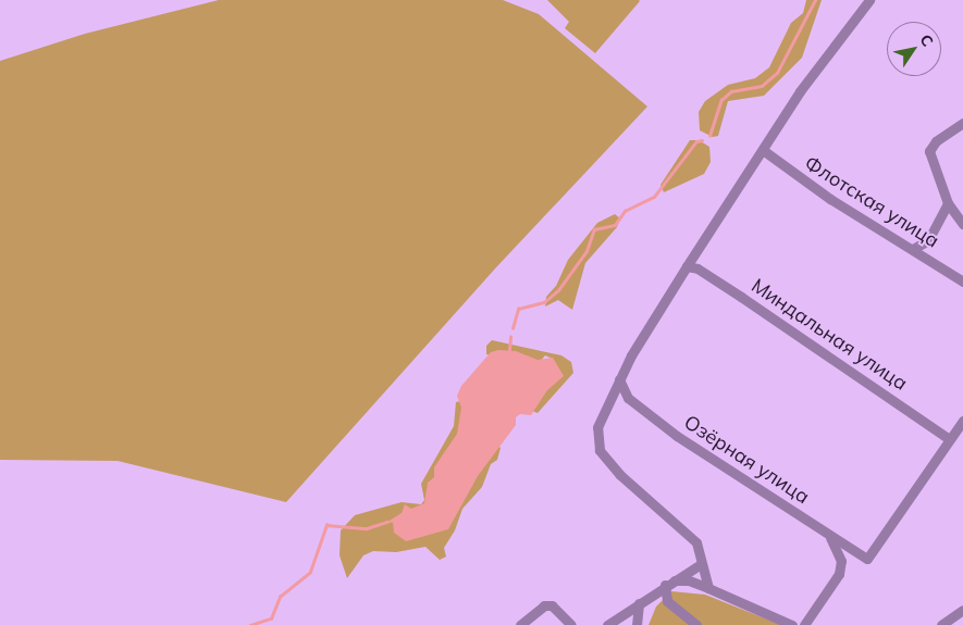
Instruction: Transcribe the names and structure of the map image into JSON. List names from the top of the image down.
{
  "streets": {
    "street": ["Флотская улица", "Миндальная улица", "Озёрная улица"]
  },
  "crossings": [
    ["Миндальная улица", "Озёрная улица"]
  ],
  "north": "top right"
}
